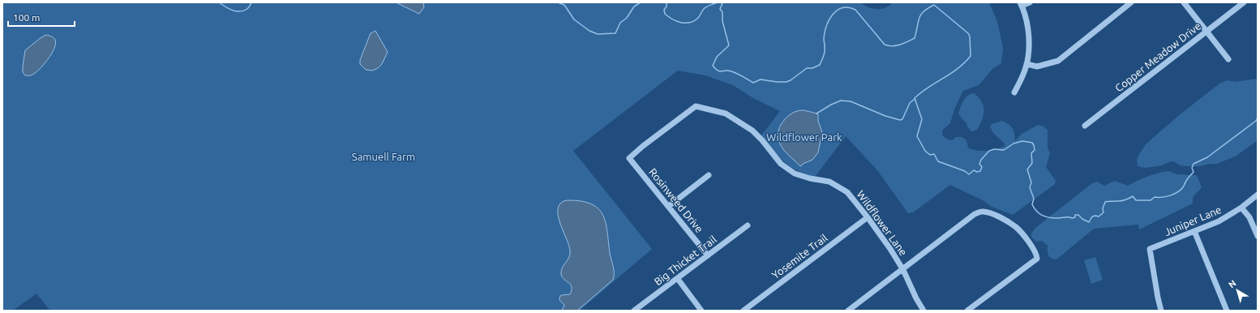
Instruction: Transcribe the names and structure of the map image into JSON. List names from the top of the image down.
{
  "streets": {
    "street": [
      "Copper Meadow Drive",
      "Rosinweed Drive",
      "Juniper Lane",
      "Wildflower Lane",
      "Yosemite Trail",
      "Big Thicket Trail"
    ]
  },
  "crossings": [
    ["Rosinweed Drive", "Wildflower Lane"],
    ["Rosinweed Drive", "Big Thicket Trail"],
    ["Wildflower Lane", "Yosemite Trail"]
  ],
  "parks": ["Wildflower Park", "Samuell Farm"],
  "scale_bar": "100 m",
  "north": "top left"
}
